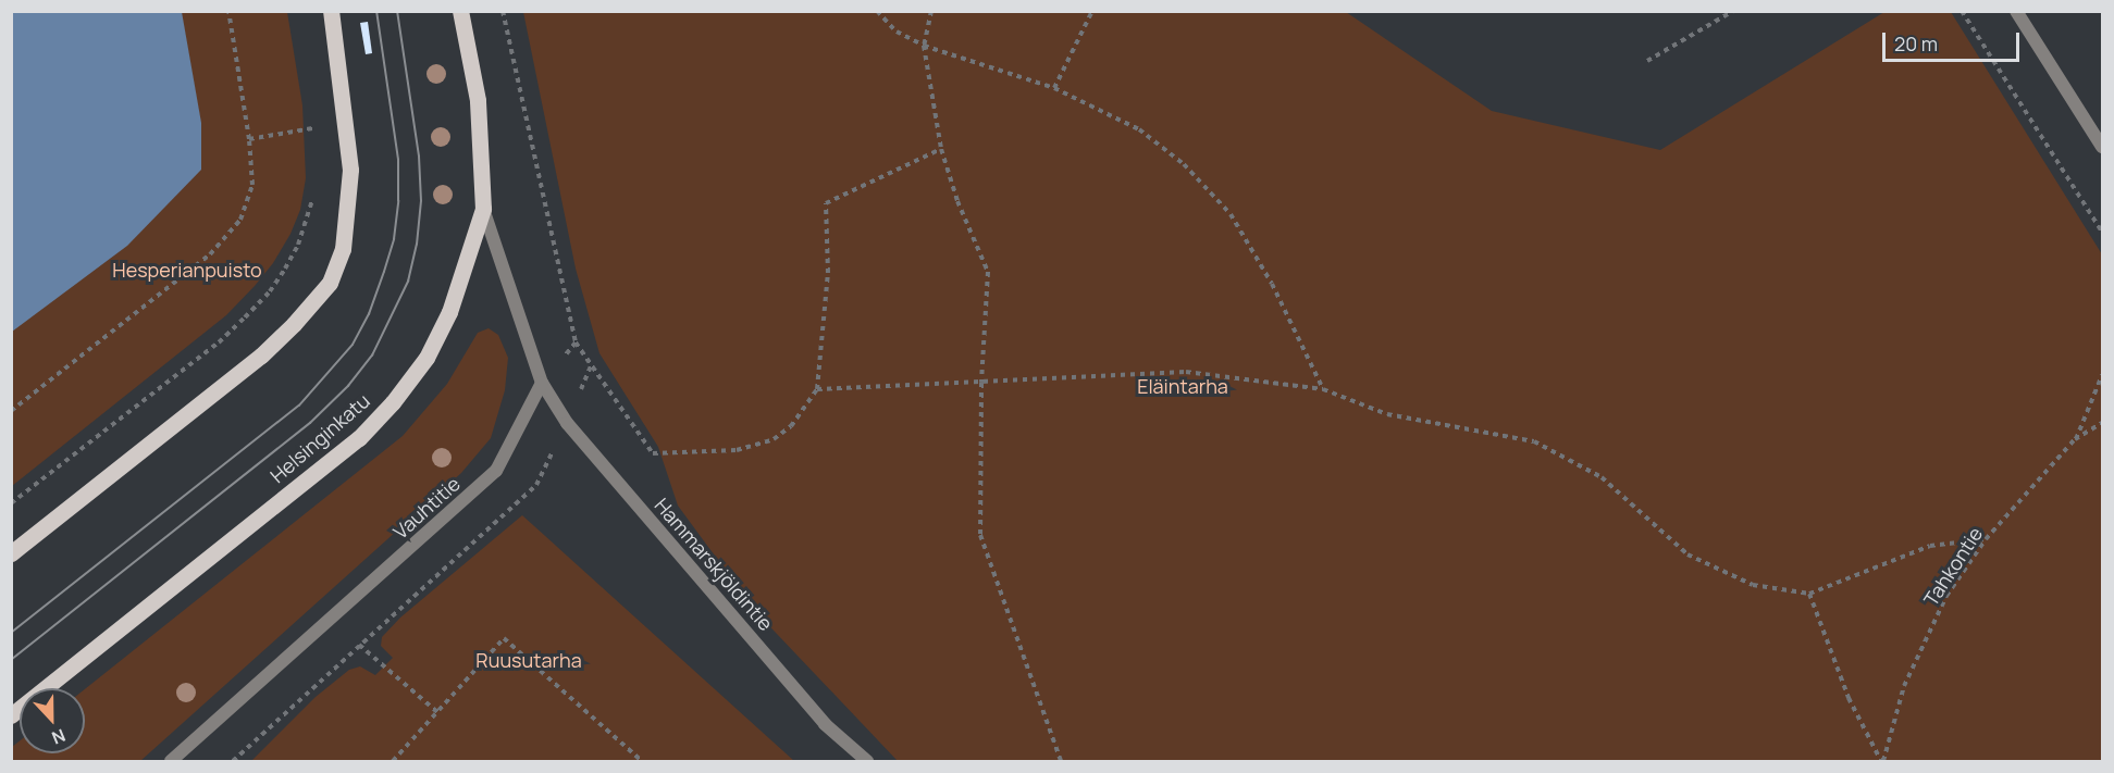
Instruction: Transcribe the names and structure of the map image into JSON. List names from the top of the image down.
{
  "streets": {
    "main road": ["Helsinginkatu"],
    "street": ["Vauhtitie", "Hammarskjöldintie"],
    "path": ["Tahkontie"]
  },
  "crossings": [
    ["Vauhtitie", "Hammarskjöldintie"]
  ],
  "parks": ["Hesperianpuisto", "Eläintarha", "Ruusutarha"],
  "scale_bar": "20 m",
  "north": "bottom"
}
